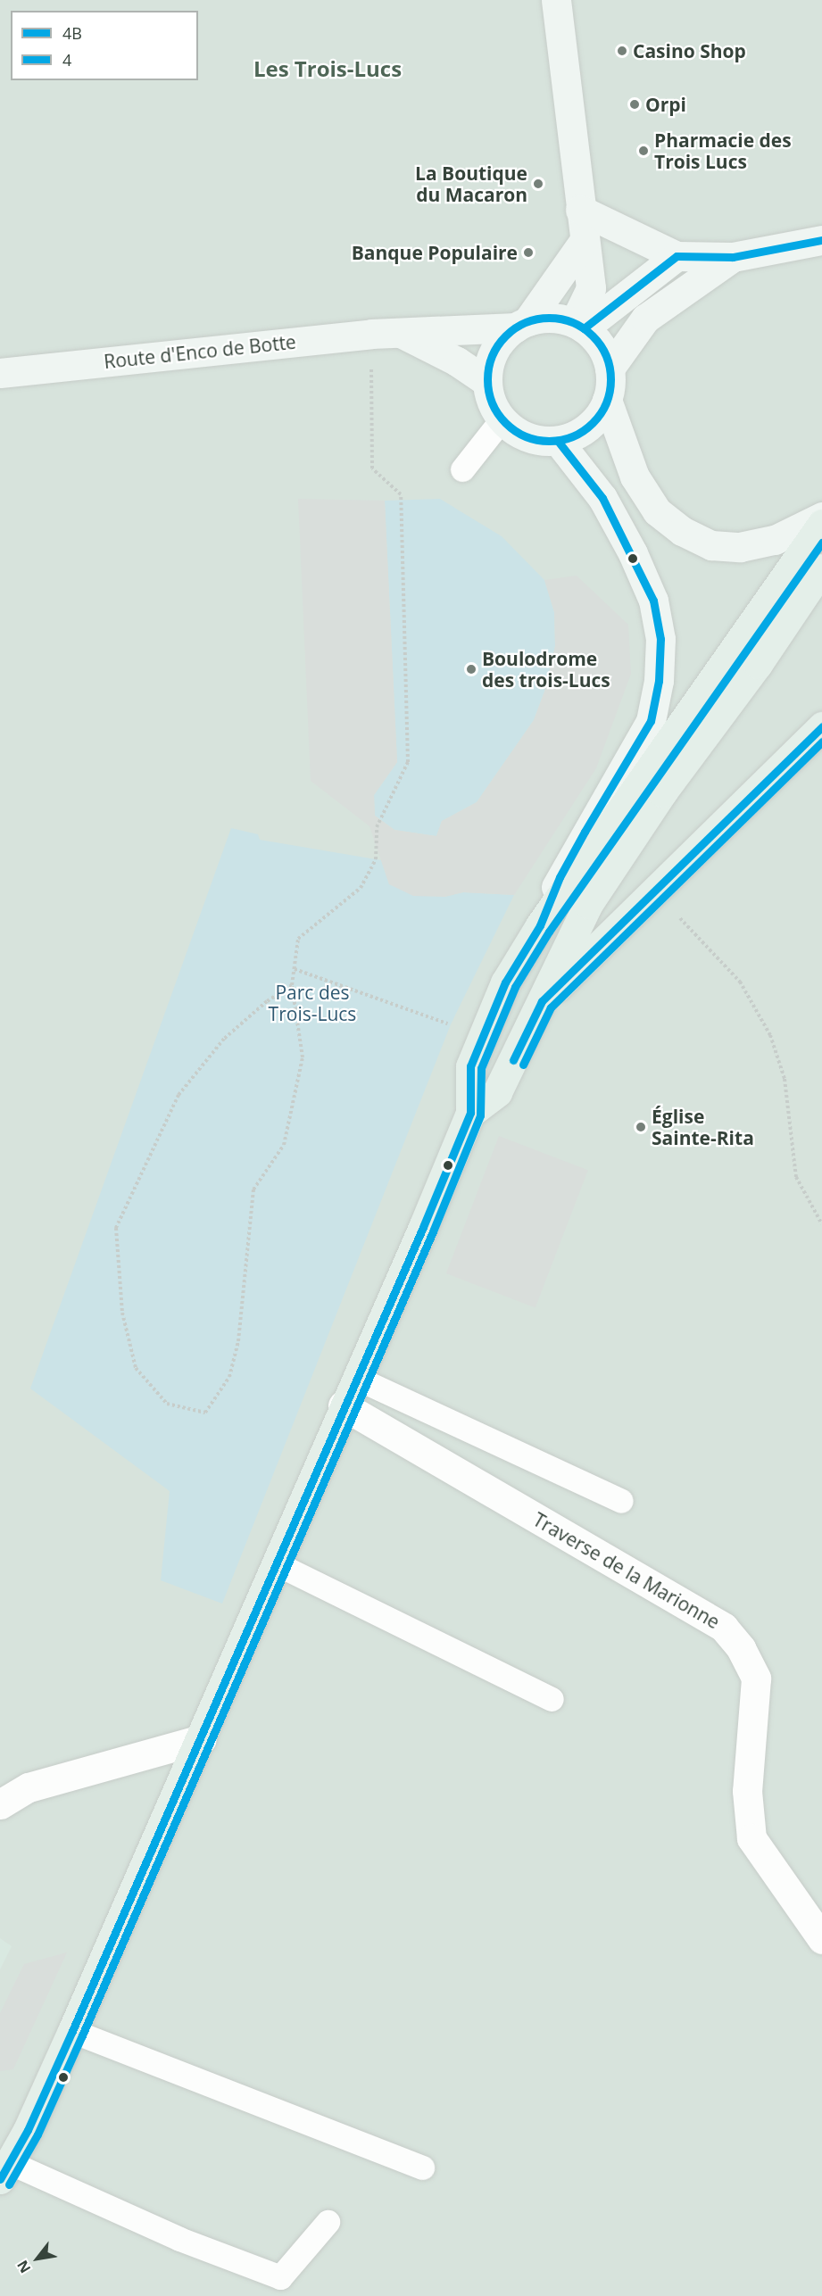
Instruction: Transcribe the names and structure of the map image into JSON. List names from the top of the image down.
{
  "streets": {
    "main road": ["Route d'Enco de Botte"],
    "street": ["Traverse de la Marionne"]
  },
  "districts": ["Les Trois-Lucs"],
  "parks": ["Parc des Trois-Lucs"],
  "places": [
    "Casino Shop",
    "Orpi",
    "Pharmacie des Trois Lucs",
    "La Boutique du Macaron",
    "Banque Populaire",
    "Boulodrome des trois-Lucs",
    "Église Sainte-Rita"
  ],
  "lines": ["transit line 4B", "transit line 4"],
  "legend": ["4B", "4"],
  "north": "bottom left"
}
